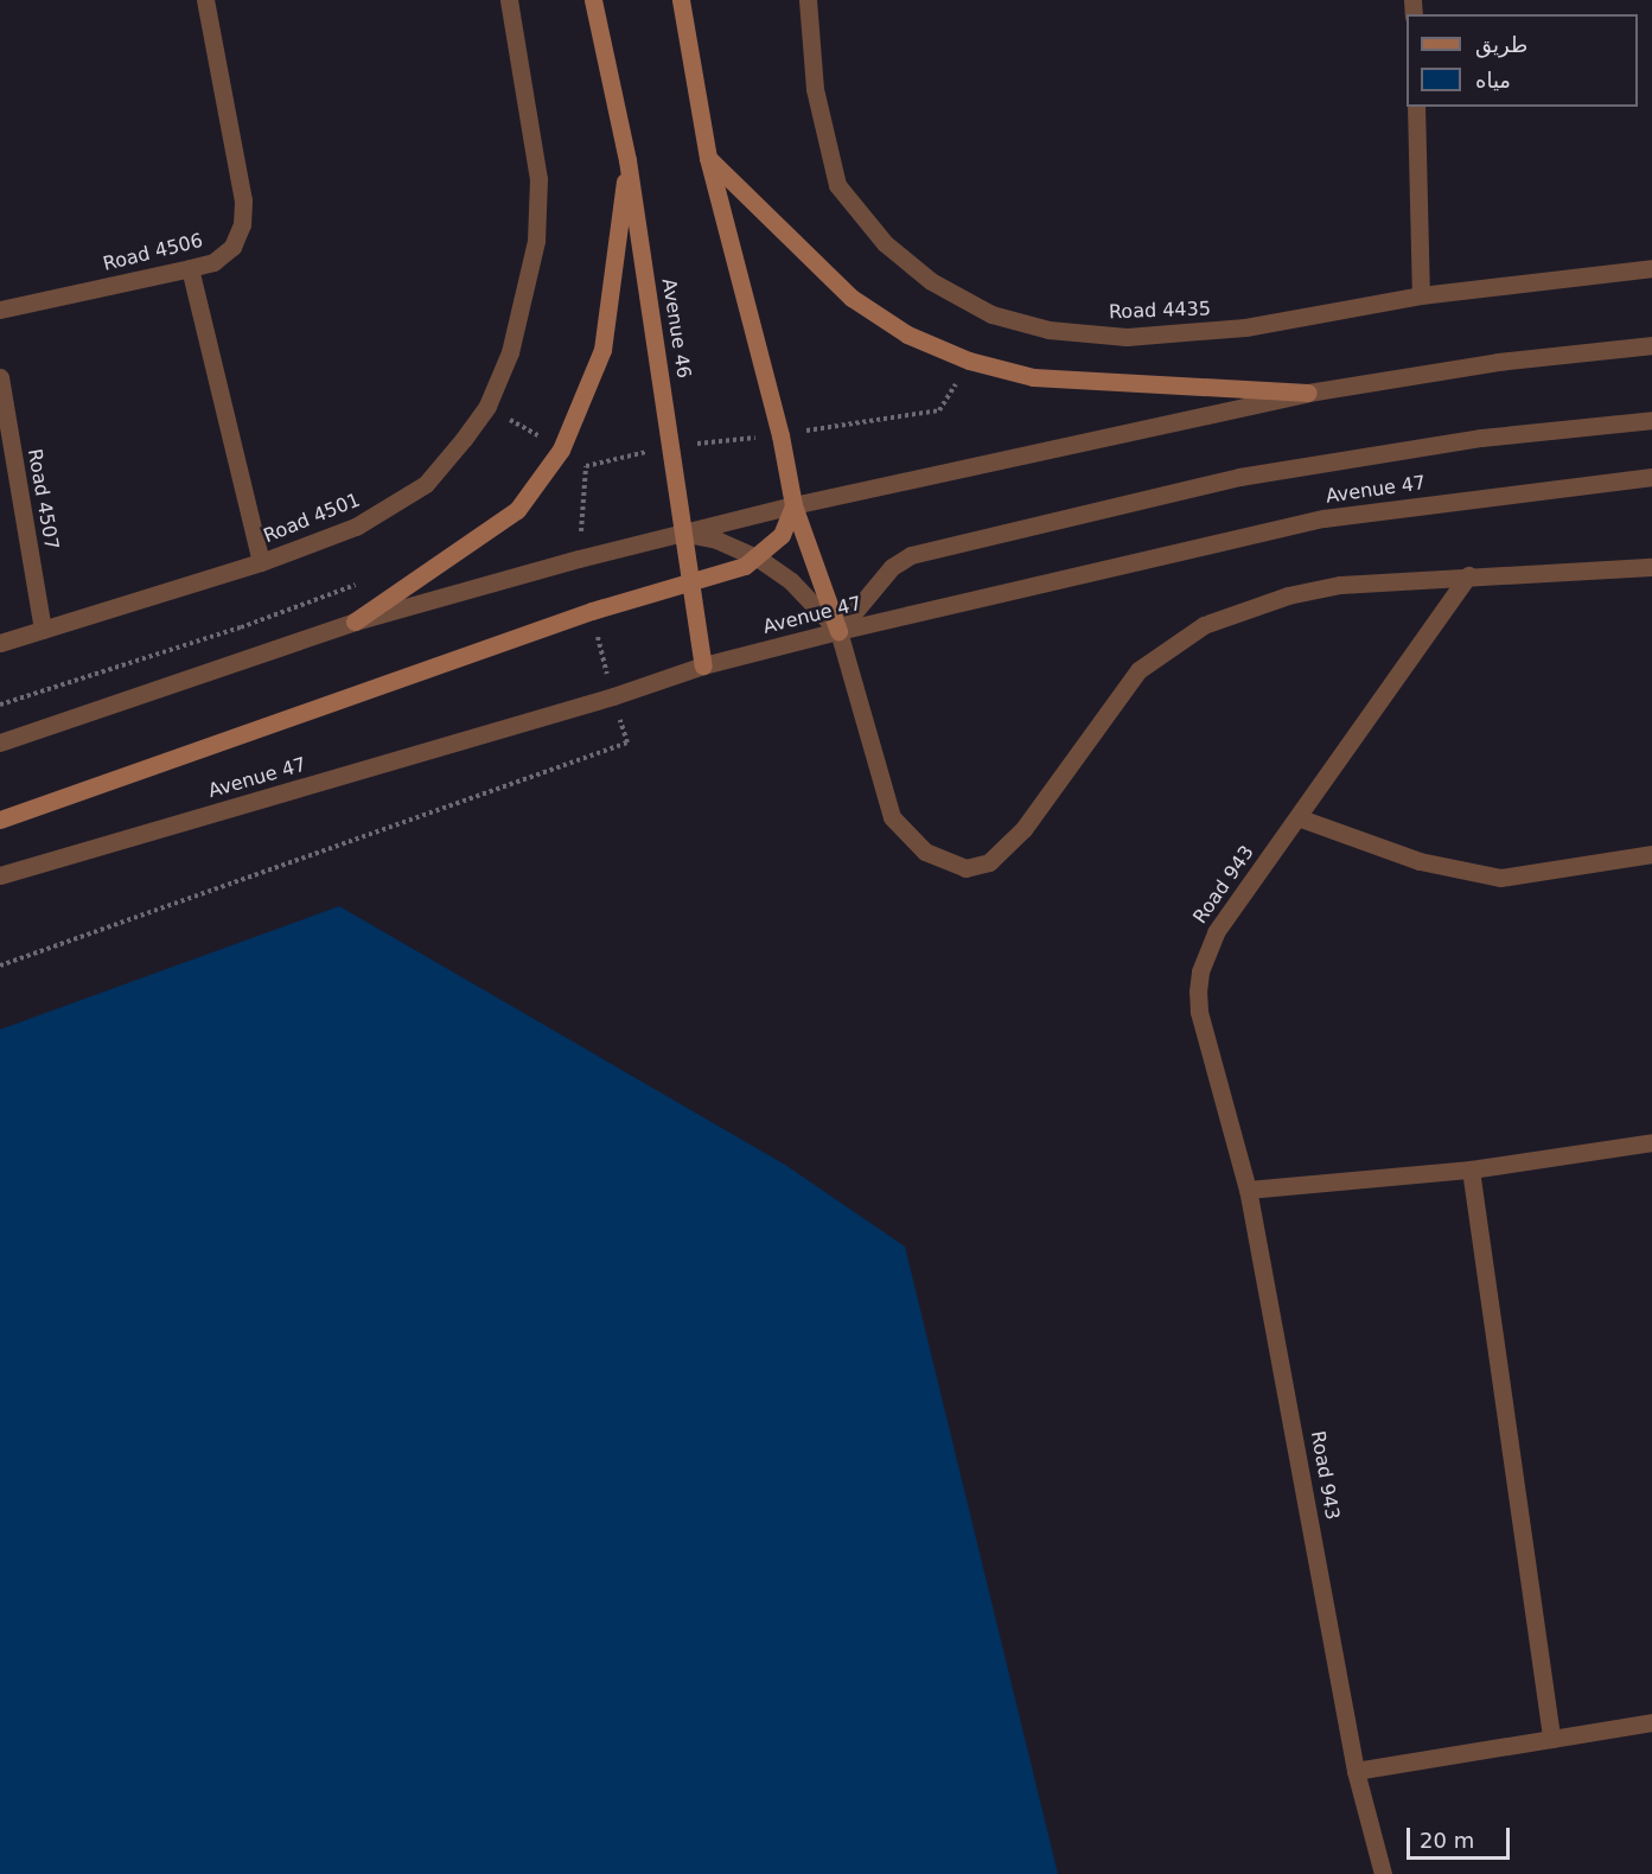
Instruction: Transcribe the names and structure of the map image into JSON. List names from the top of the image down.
{
  "streets": {
    "main road": ["Avenue 46"],
    "street": [
      "Road 4506",
      "Road 4435",
      "Avenue 47",
      "Road 4507",
      "Road 4501",
      "Road 943"
    ]
  },
  "crossings": [
    ["Avenue 46", "Avenue 47"],
    ["Road 4507", "Road 4501"]
  ],
  "legend": ["طريق", "مياه"],
  "scale_bar": "20 m"
}
